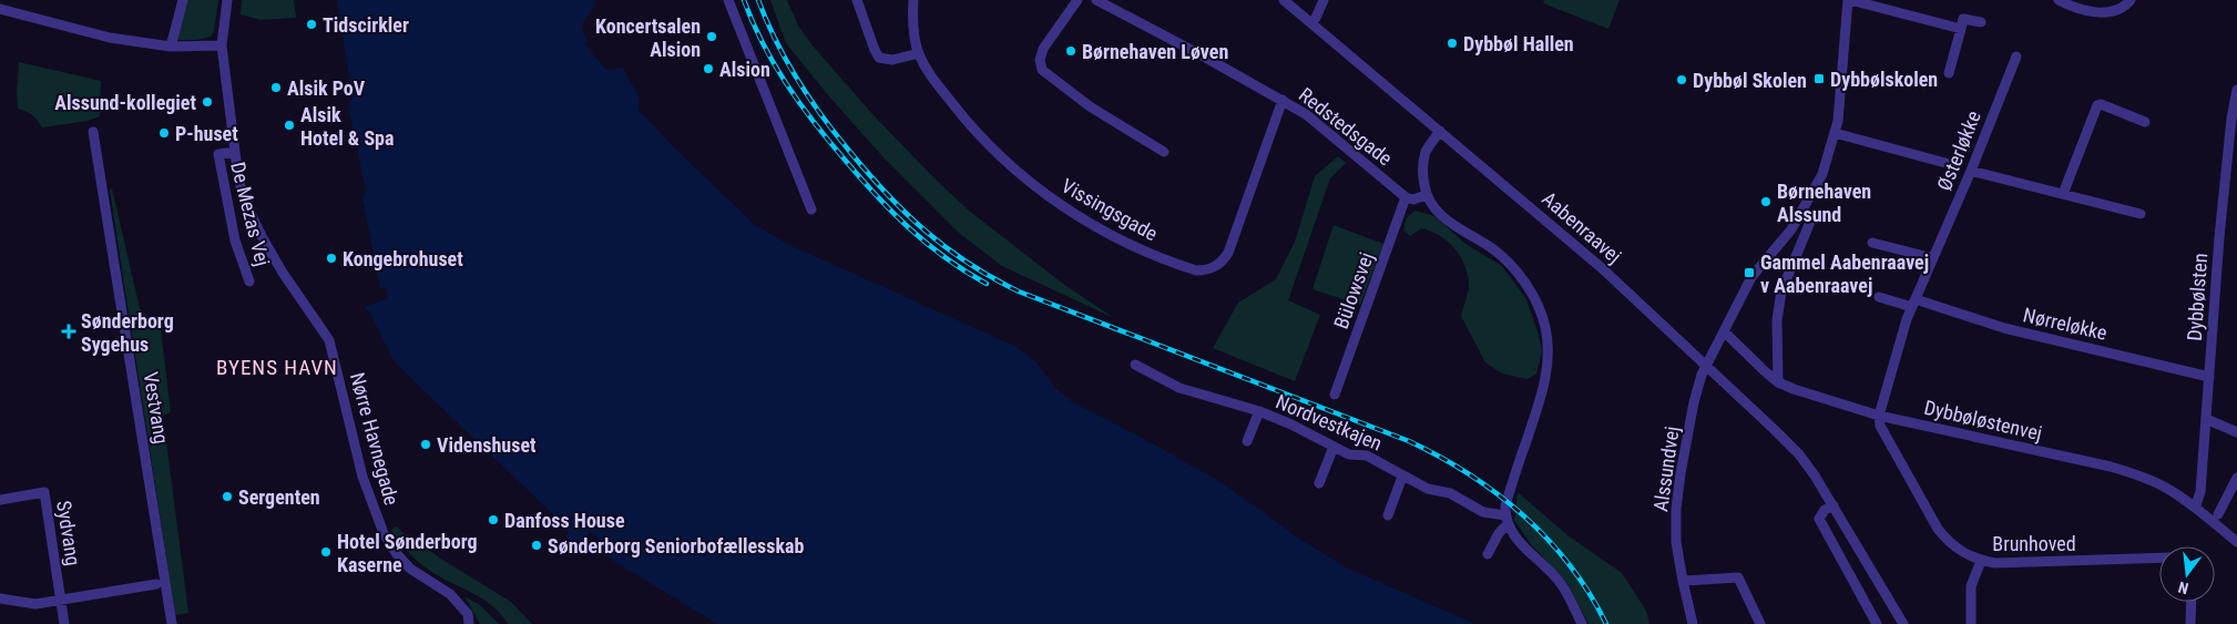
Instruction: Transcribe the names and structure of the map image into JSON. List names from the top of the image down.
{
  "streets": {
    "street": [
      "Redstedsgade",
      "Østerløkke",
      "Vissingsgade",
      "De Mezas Vej",
      "Aabenraavej",
      "Bülowsvej",
      "Dybbølsten",
      "Nørreløkke",
      "Vestvang",
      "Dybbøløstenvej",
      "Nordvestkajen",
      "Nørre Havnegade",
      "Alssundvej",
      "Sydvang",
      "Brunhoved"
    ]
  },
  "crossings": [
    ["Redstedsgade", "Vissingsgade"],
    ["Redstedsgade", "Bülowsvej"],
    ["Østerløkke", "Nørreløkke"],
    ["Østerløkke", "Dybbøløstenvej"],
    ["Østerløkke", "Brunhoved"],
    ["De Mezas Vej", "Nørre Havnegade"],
    ["Aabenraavej", "Alssundvej"],
    ["Dybbølsten", "Nørreløkke"],
    ["Dybbølsten", "Dybbøløstenvej"],
    ["Dybbøløstenvej", "Alssundvej"],
    ["Dybbøløstenvej", "Brunhoved"]
  ],
  "districts": ["BYENS HAVN"],
  "places": {
    "other": [
      "Tidscirkler",
      "Koncertsalen Alsion",
      "Dybbøl Hallen",
      "Børnehaven Løven",
      "Alsion",
      "Dybbøl Skolen",
      "Alsik PoV",
      "Alssund-kollegiet",
      "Alsik Hotel & Spa",
      "P-huset",
      "Børnehaven Alssund",
      "Kongebrohuset",
      "Videnshuset",
      "Sergenten",
      "Danfoss House",
      "Sønderborg Seniorbofællesskab",
      "Hotel Sønderborg Kaserne"
    ],
    "transit": ["Dybbølskolen", "Gammel Aabenraavej v Aabenraavej"],
    "health": ["Sønderborg Sygehus"]
  },
  "north": "bottom"
}
